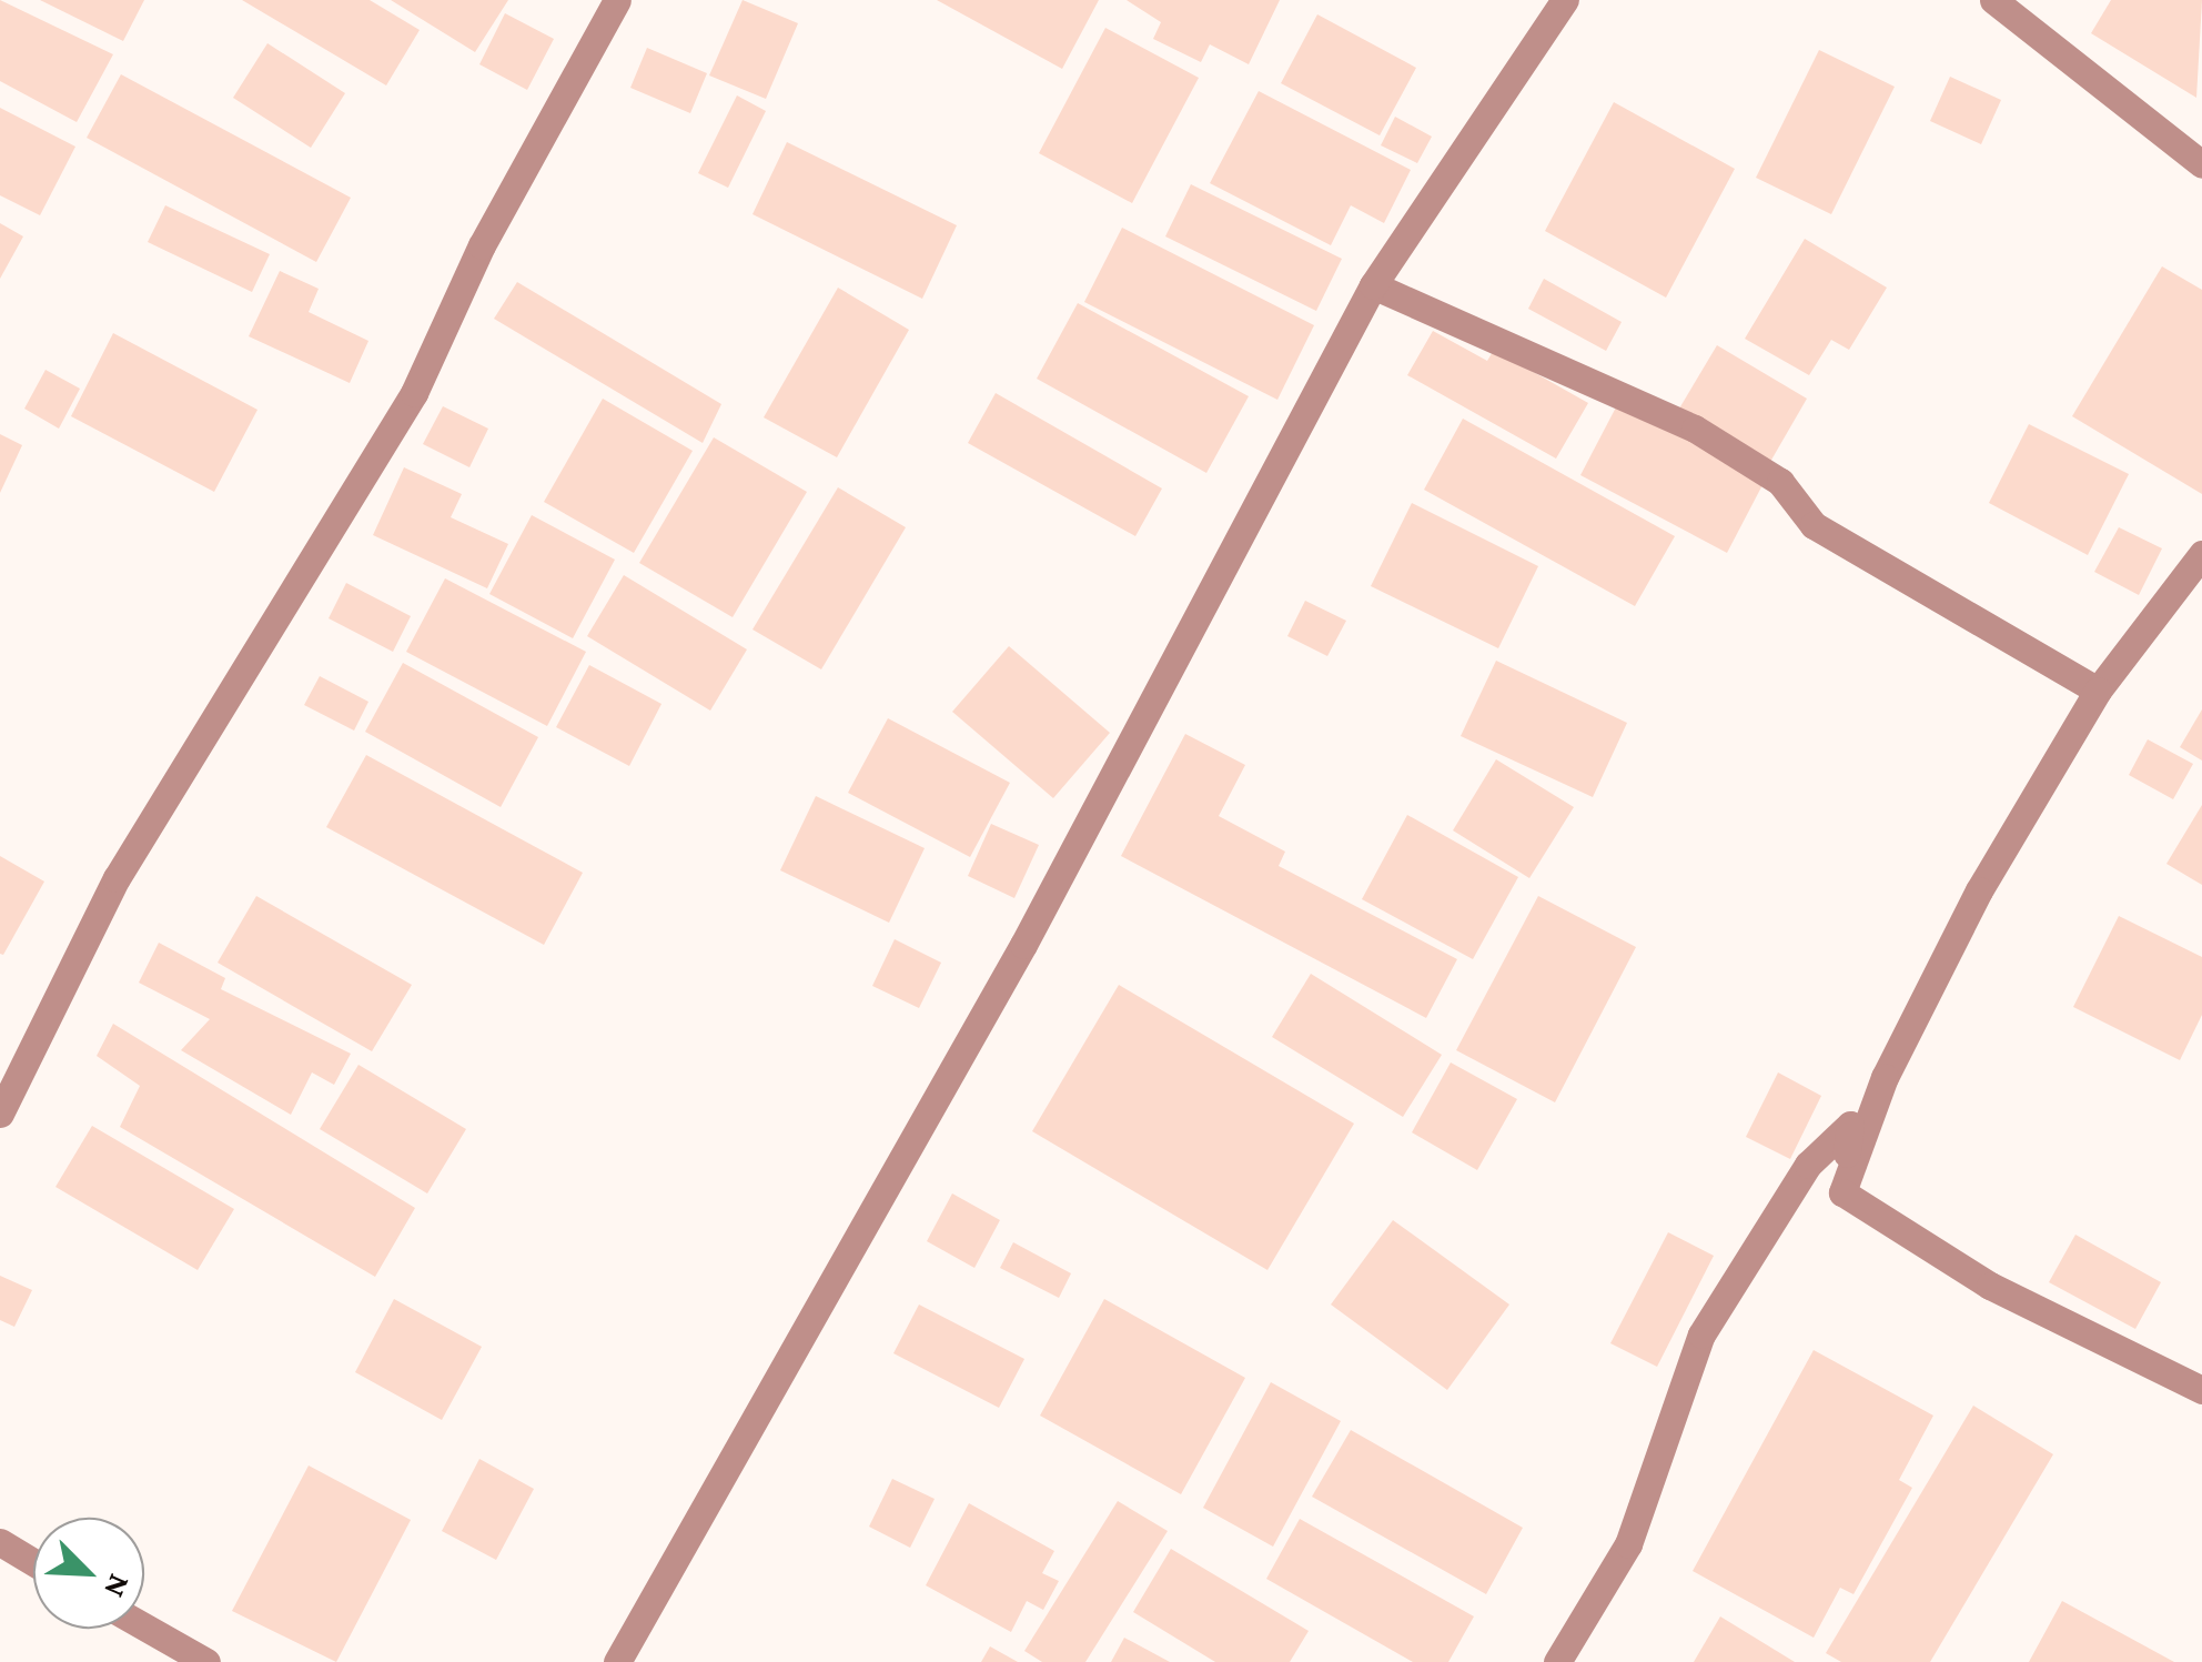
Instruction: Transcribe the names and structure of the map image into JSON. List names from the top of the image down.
{
  "north": "bottom right"
}
